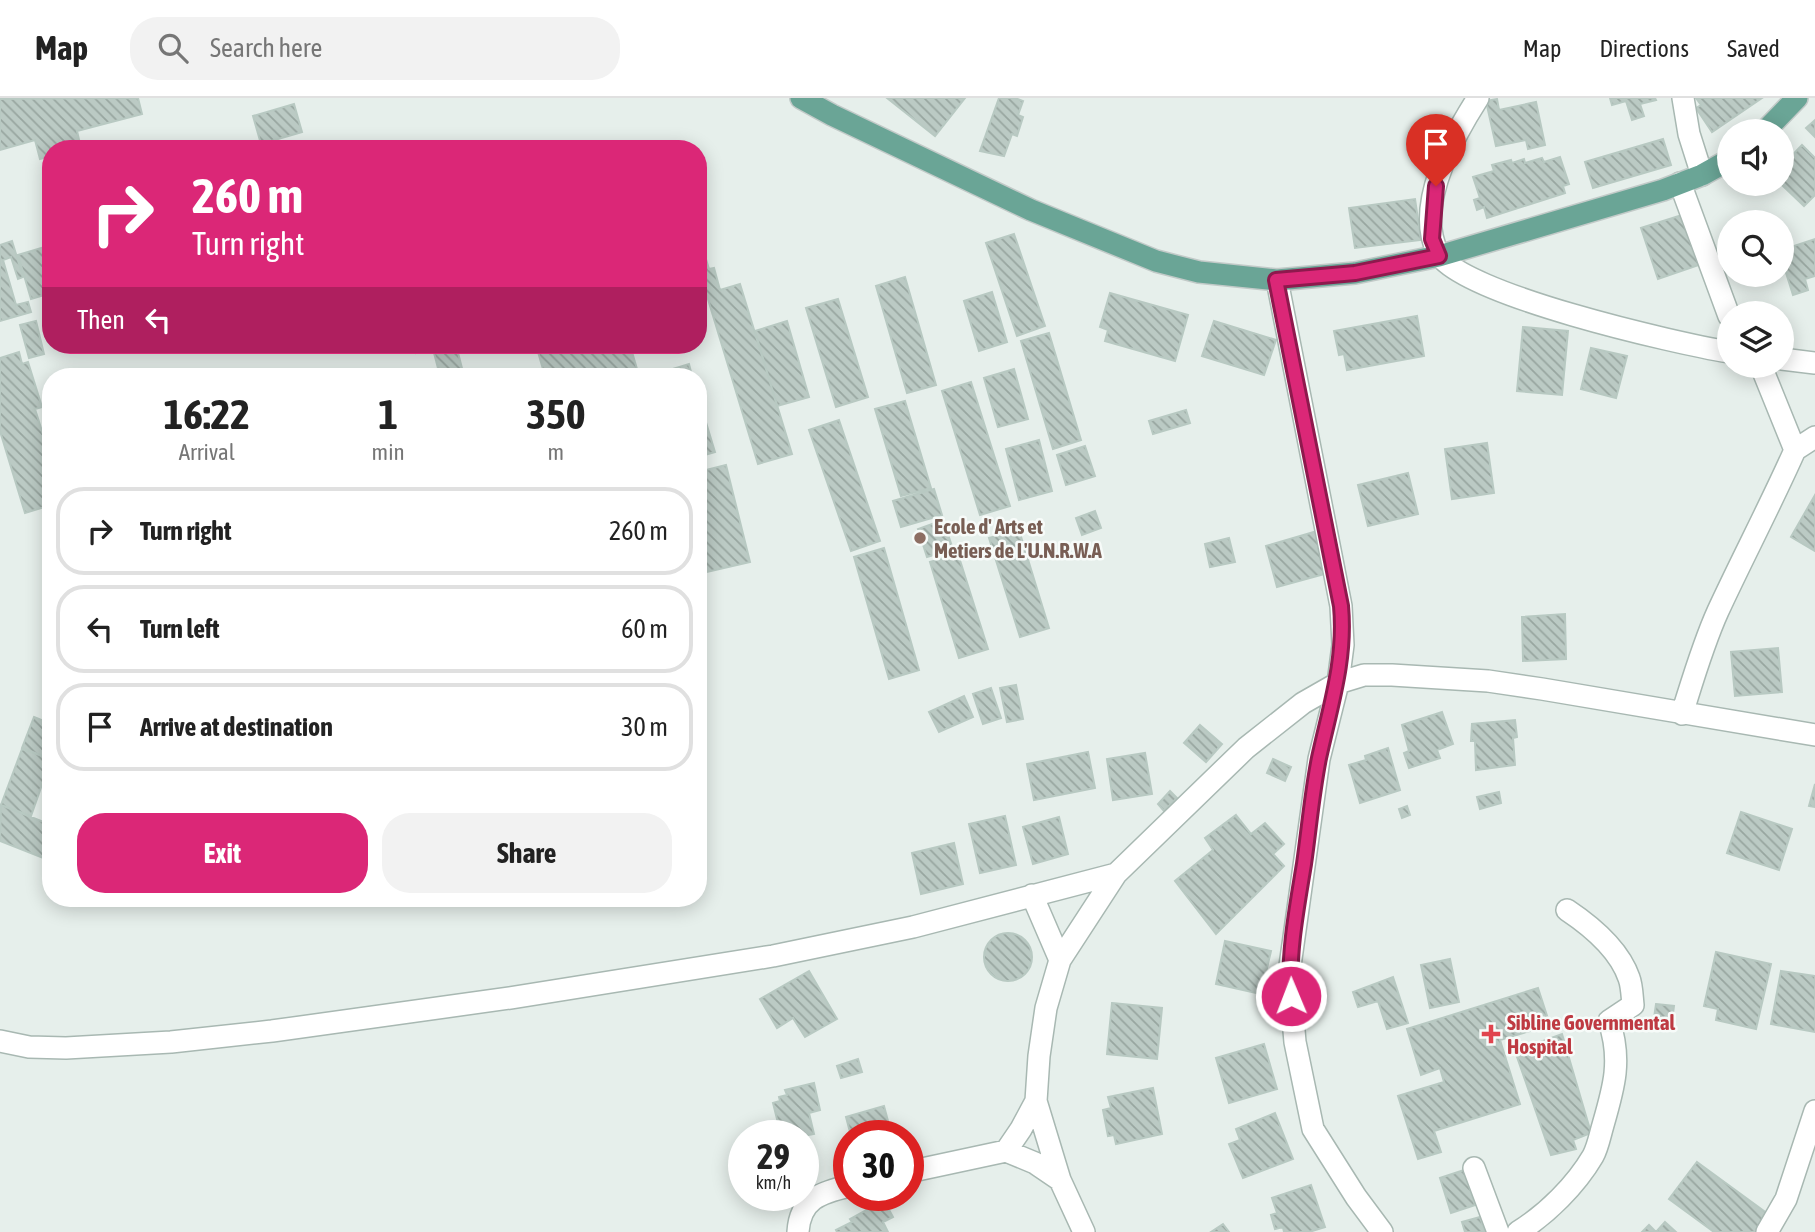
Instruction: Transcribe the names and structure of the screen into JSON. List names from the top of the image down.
{
  "places": {
    "other": ["Ecole d' Arts et Metiers de L'U.N.R.W.A"],
    "health": ["Sibline Governmental Hospital"]
  },
  "page": {
    "header": "Map",
    "search": "Search here",
    "nav": ["Map", "Directions", "Saved"],
    "turn": ["260 m", "Turn right"],
    "then": "Then",
    "eta": [
      "16:22",
      "Arrival",
      "1",
      "min",
      "350",
      "m"
    ],
    "list": [
      {
        "name": "Turn right",
        "value": "260 m"
      },
      {
        "name": "Turn left",
        "value": "60 m"
      },
      {
        "name": "Arrive at destination",
        "value": "30 m"
      }
    ],
    "buttons": ["Exit", "Share"],
    "speed": "29 km/h",
    "limit": "30"
  }
}
